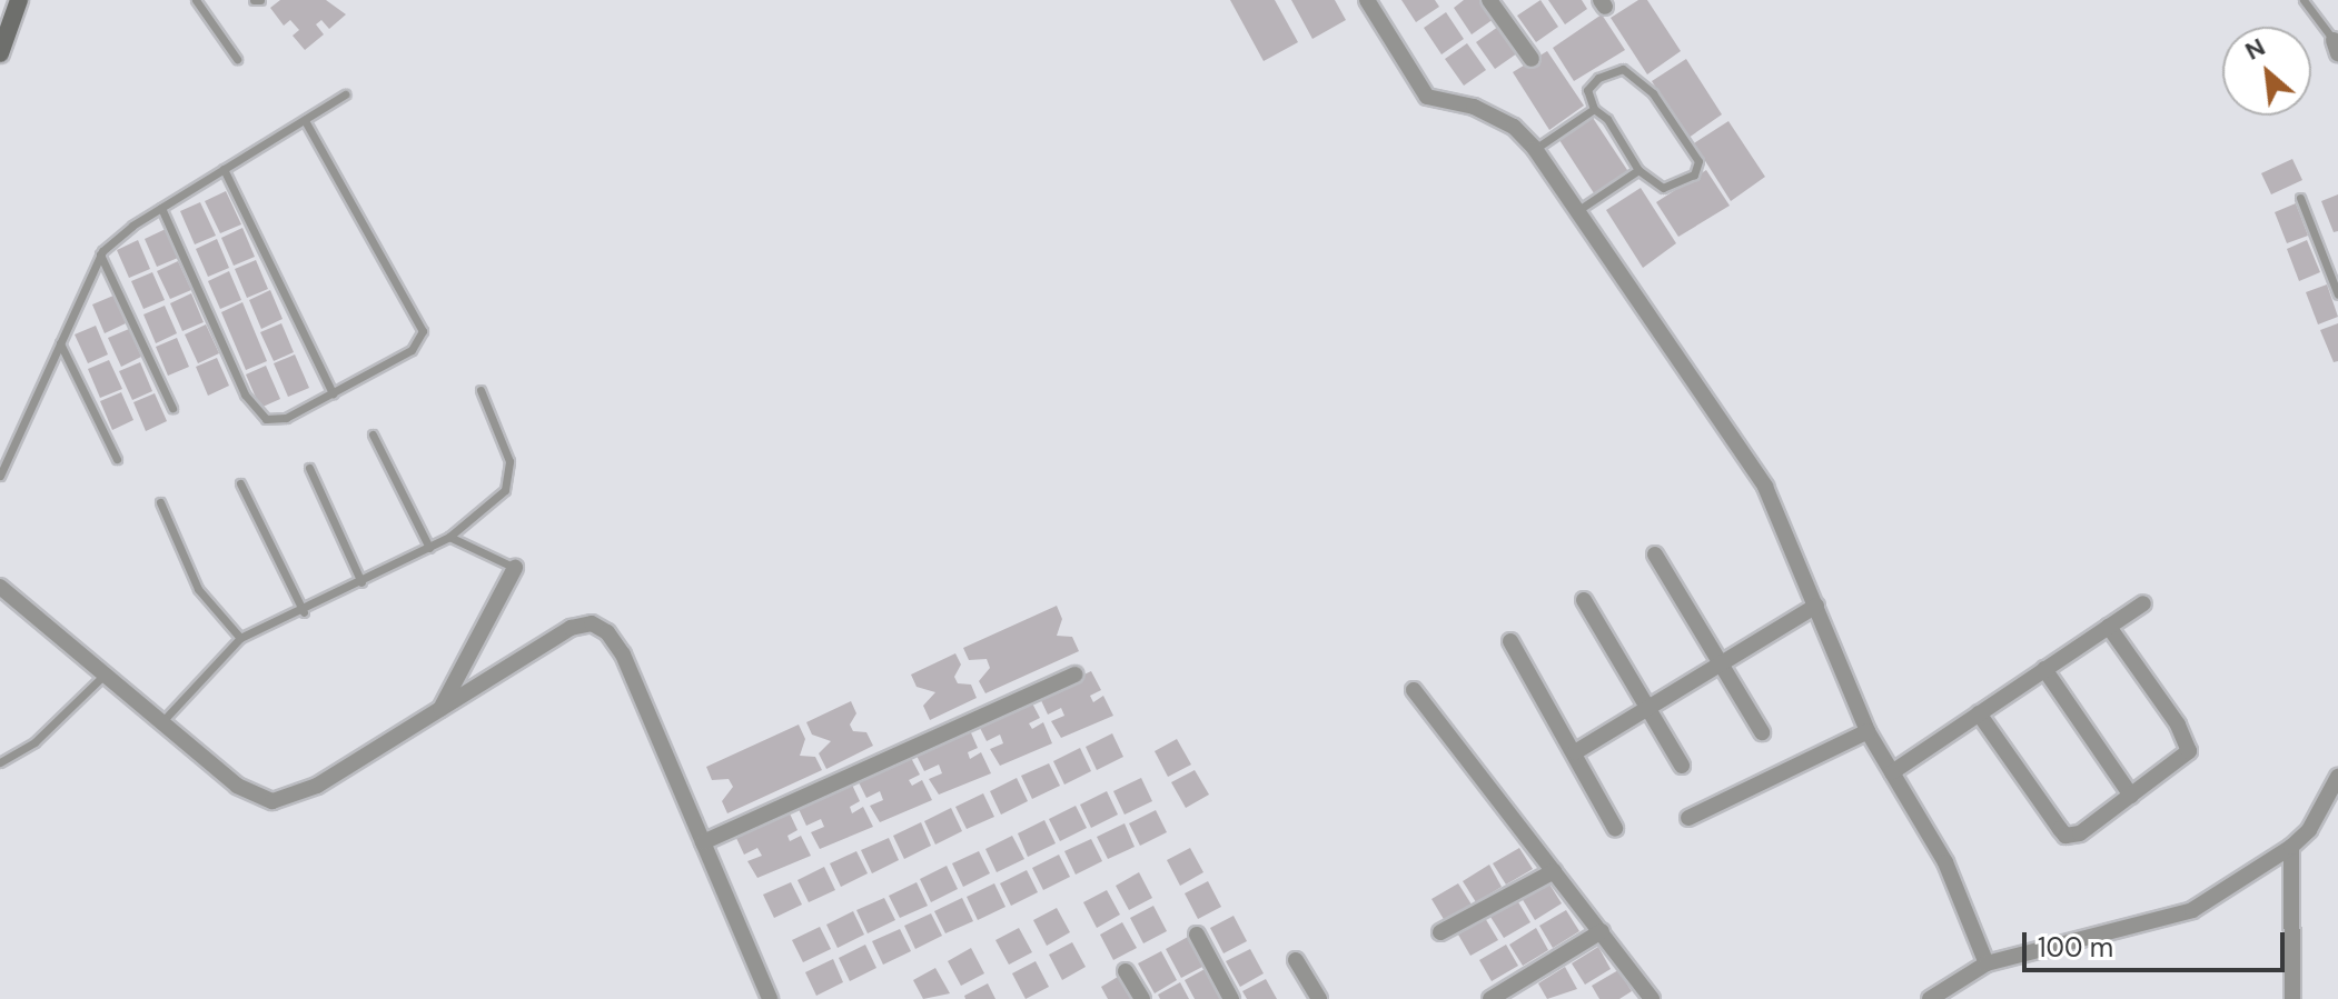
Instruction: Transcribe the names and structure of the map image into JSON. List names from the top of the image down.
{
  "scale_bar": "100 m",
  "north": "top left"
}
